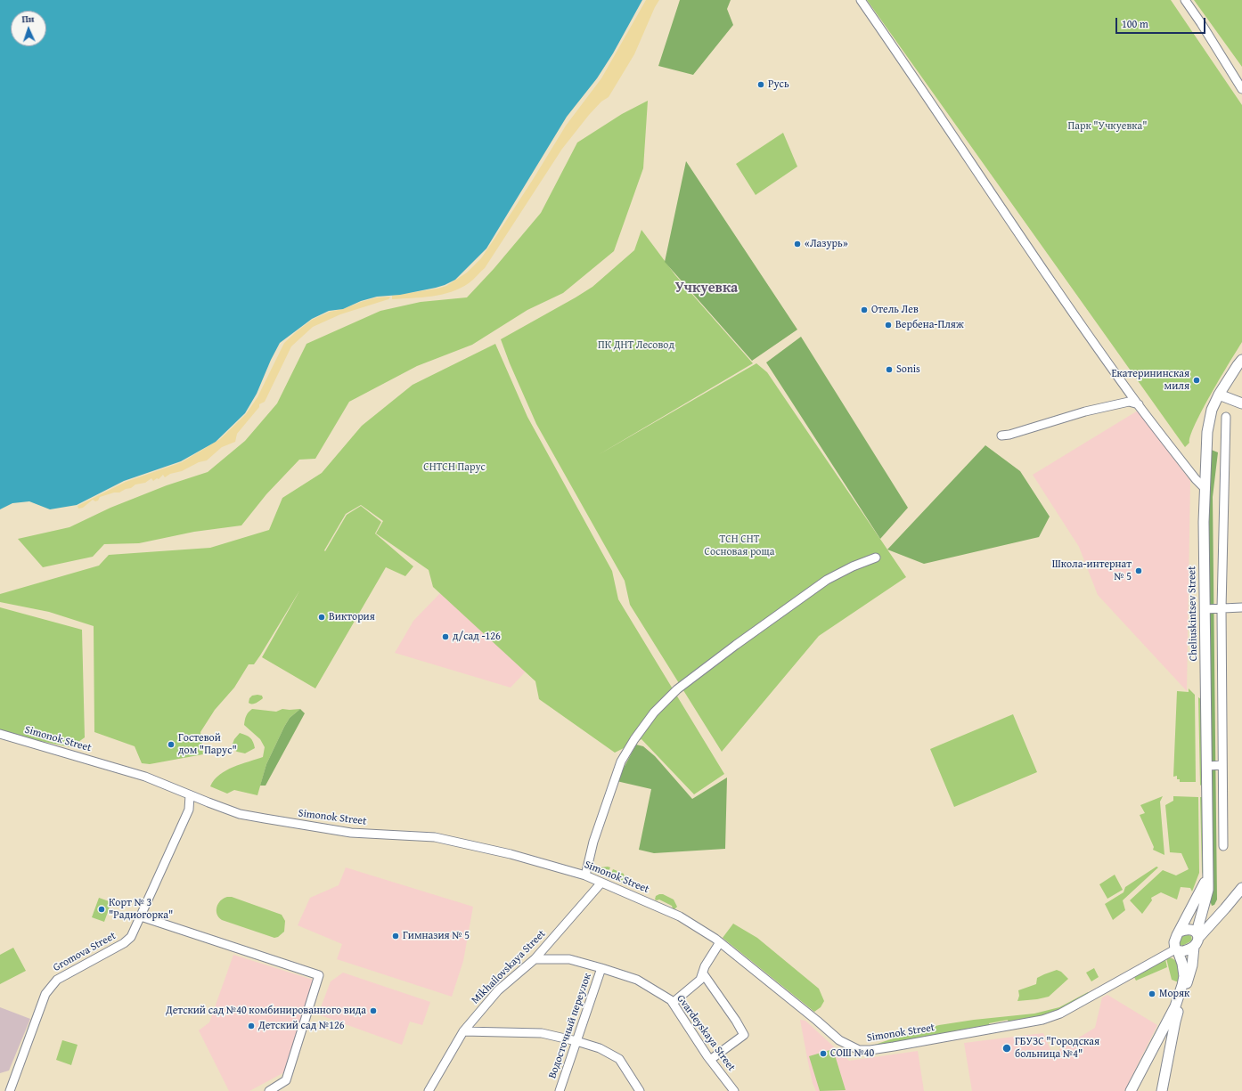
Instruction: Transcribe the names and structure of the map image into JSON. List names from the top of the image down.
{
  "streets": {
    "main road": ["Cheliuskintsev Street"],
    "street": [
      "Simonok Street",
      "Gromova Street",
      "Mikhailovskaya Street",
      "Водосточный переулок",
      "Gvardeyskaya Street"
    ]
  },
  "crossings": [
    ["Cheliuskintsev Street", "Simonok Street"],
    ["Simonok Street", "Gromova Street"],
    ["Simonok Street", "Mikhailovskaya Street"],
    ["Mikhailovskaya Street", "Gvardeyskaya Street"],
    ["Водосточный переулок", "Gvardeyskaya Street"]
  ],
  "districts": ["Учкуевка"],
  "parks": [
    "Парк \"Учкуевка\"",
    "ПК ДНТ Лесовод",
    "СНТСН Парус",
    "ТСН СНТ Сосновая роща"
  ],
  "places": [
    "Русь",
    "«Лазурь»",
    "Отель Лев",
    "Вербена-Пляж",
    "Sonis",
    "Екатерининская миля",
    "Школа-интернат № 5",
    "Виктория",
    "д/сад -126",
    "Гостевой дом \"Парус\"",
    "Корт № 3 \"Радиогорка\"",
    "Гимназия № 5",
    "Моряк",
    "Детский сад №40 комбинированного вида",
    "Детский сад №126",
    "ГБУЗС \"Городская больница №4\"",
    "СОШ №40"
  ],
  "scale_bar": "100 m",
  "north": "top"
}
